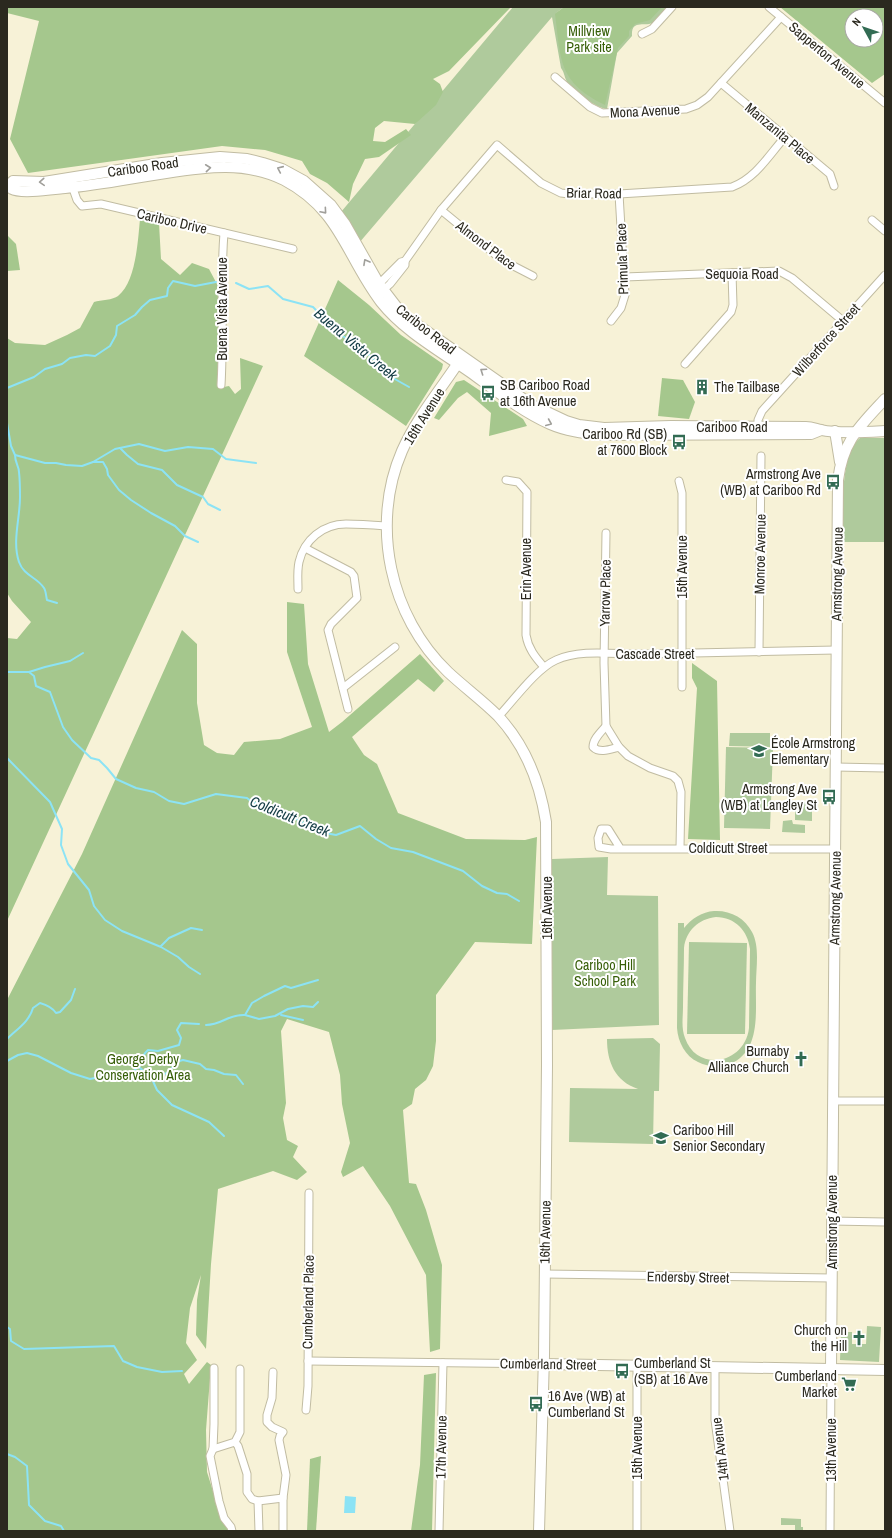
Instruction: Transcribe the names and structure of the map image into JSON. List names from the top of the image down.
{
  "streets": {
    "street": [
      "Sapperton Avenue",
      "Mona Avenue",
      "Manzanita Place",
      "Cariboo Road",
      "Briar Road",
      "Cariboo Drive",
      "Almond Place",
      "Primula Place",
      "Sequoia Road",
      "Buena Vista Avenue",
      "Wilberforce Street",
      "16th Avenue",
      "Monroe Avenue",
      "15th Avenue",
      "Erin Avenue",
      "Armstrong Avenue",
      "Yarrow Place",
      "Cascade Street",
      "Coldicutt Street",
      "Endersby Street",
      "Cumberland Place",
      "Cumberland Street",
      "17th Avenue",
      "14th Avenue",
      "13th Avenue"
    ]
  },
  "crossings": [
    ["Sapperton Avenue", "Mona Avenue"],
    ["Mona Avenue", "Manzanita Place"],
    ["Manzanita Place", "Briar Road"],
    ["Cariboo Road", "Briar Road"],
    ["Cariboo Road", "Cariboo Drive"],
    ["Cariboo Road", "Wilberforce Street"],
    ["Cariboo Road", "16th Avenue"],
    ["Cariboo Road", "Armstrong Avenue"],
    ["Briar Road", "Almond Place"],
    ["Briar Road", "Primula Place"],
    ["Cariboo Drive", "Buena Vista Avenue"],
    ["Primula Place", "Sequoia Road"],
    ["Sequoia Road", "Wilberforce Street"],
    ["16th Avenue", "Cascade Street"],
    ["16th Avenue", "Endersby Street"],
    ["16th Avenue", "Cumberland Street"],
    ["Monroe Avenue", "Cascade Street"],
    ["15th Avenue", "Cascade Street"],
    ["15th Avenue", "Cumberland Street"],
    ["Erin Avenue", "Cascade Street"],
    ["Armstrong Avenue", "Cascade Street"],
    ["Armstrong Avenue", "Coldicutt Street"],
    ["Armstrong Avenue", "Endersby Street"],
    ["Armstrong Avenue", "Cumberland Street"],
    ["Armstrong Avenue", "13th Avenue"],
    ["Yarrow Place", "Cascade Street"],
    ["Cumberland Place", "Cumberland Street"],
    ["Cumberland Street", "17th Avenue"],
    ["Cumberland Street", "14th Avenue"],
    ["Cumberland Street", "13th Avenue"]
  ],
  "water": ["Buena Vista Creek", "Coldicutt Creek"],
  "parks": ["Millview Park site", "Cariboo Hill School Park", "George Derby Conservation Area"],
  "places": {
    "building": ["The Tailbase"],
    "bus stop": [
      "SB Cariboo Road at 16th Avenue",
      "Cariboo Rd (SB) at 7600 Block",
      "Armstrong Ave (WB) at Cariboo Rd",
      "Armstrong Ave (WB) at Langley St",
      "Cumberland St (SB) at 16 Ave",
      "16 Ave (WB) at Cumberland St"
    ],
    "school or university": ["École Armstrong Elementary", "Cariboo Hill Senior Secondary"],
    "church": ["Burnaby Alliance Church", "Church on the Hill"],
    "supermarket": ["Cumberland Market"]
  },
  "north": "top left"
}
